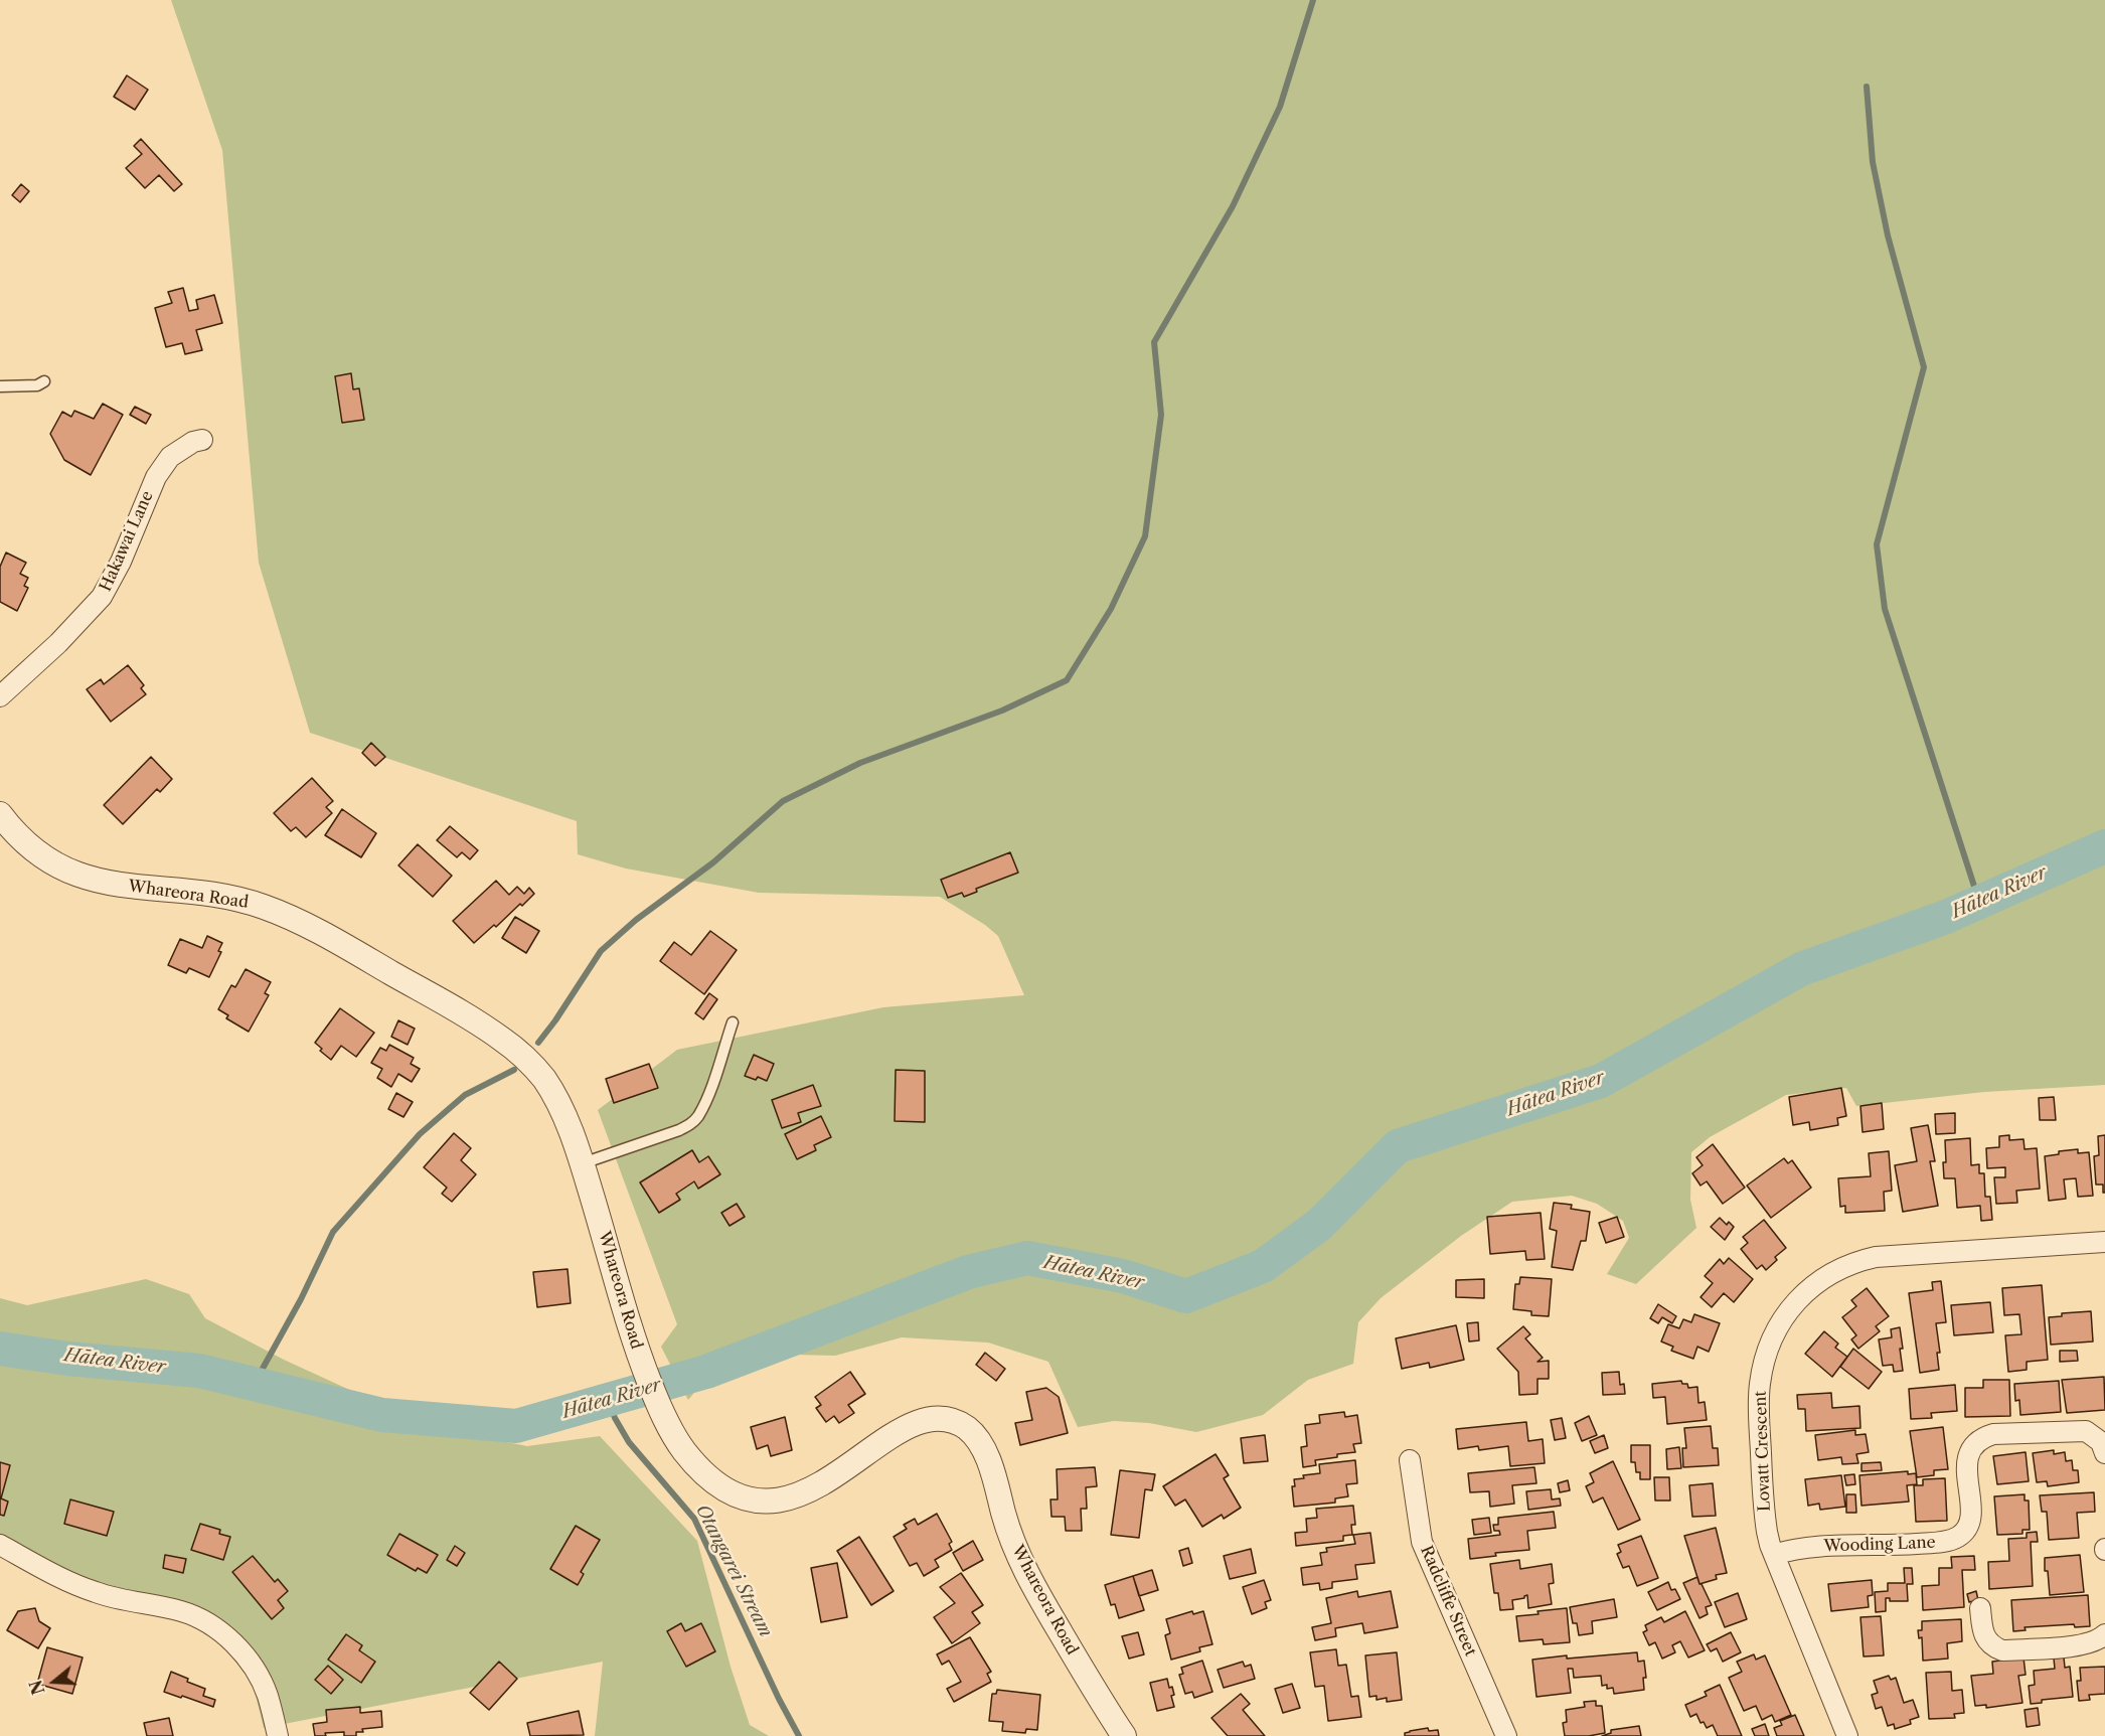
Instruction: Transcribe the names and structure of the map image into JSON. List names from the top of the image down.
{
  "streets": {
    "street": [
      "Hakawai Lane",
      "Whareora Road",
      "Lovatt Crescent",
      "Wooding Lane",
      "Radcliffe Street"
    ]
  },
  "crossings": [
    ["Lovatt Crescent", "Wooding Lane"]
  ],
  "water": ["Hātea River", "Otangarei Stream"],
  "north": "left"
}
